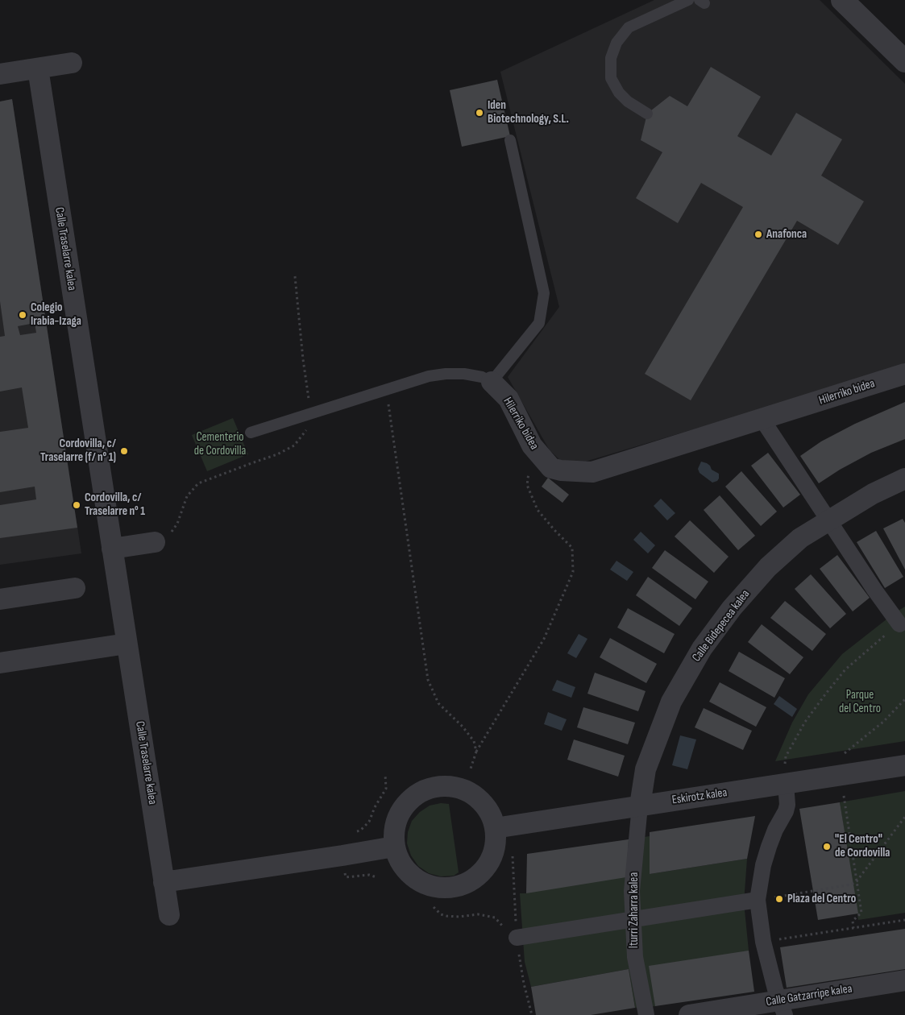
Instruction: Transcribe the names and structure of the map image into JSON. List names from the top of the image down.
{
  "streets": {
    "street": [
      "Calle Traselarre kalea",
      "Hilerriko bidea",
      "Calle Bidepecea kalea",
      "Eskirotz kalea",
      "Iturri Zaharra kalea",
      "Calle Gatzarripe kalea"
    ]
  },
  "crossings": [
    ["Calle Bidepecea kalea", "Eskirotz kalea"],
    ["Calle Bidepecea kalea", "Iturri Zaharra kalea"],
    ["Eskirotz kalea", "Iturri Zaharra kalea"]
  ],
  "parks": ["Cementerio de Cordovilla", "Parque del Centro"],
  "places": [
    "Iden Biotechnology, S.L.",
    "Anafonca",
    "Colegio Irabia-Izaga",
    "Cordovilla, c/ Traselarre (f/ n° 1)",
    "Cordovilla, c/ Traselarre n° 1",
    "\"El Centro\" de Cordovilla",
    "Plaza del Centro"
  ]
}
